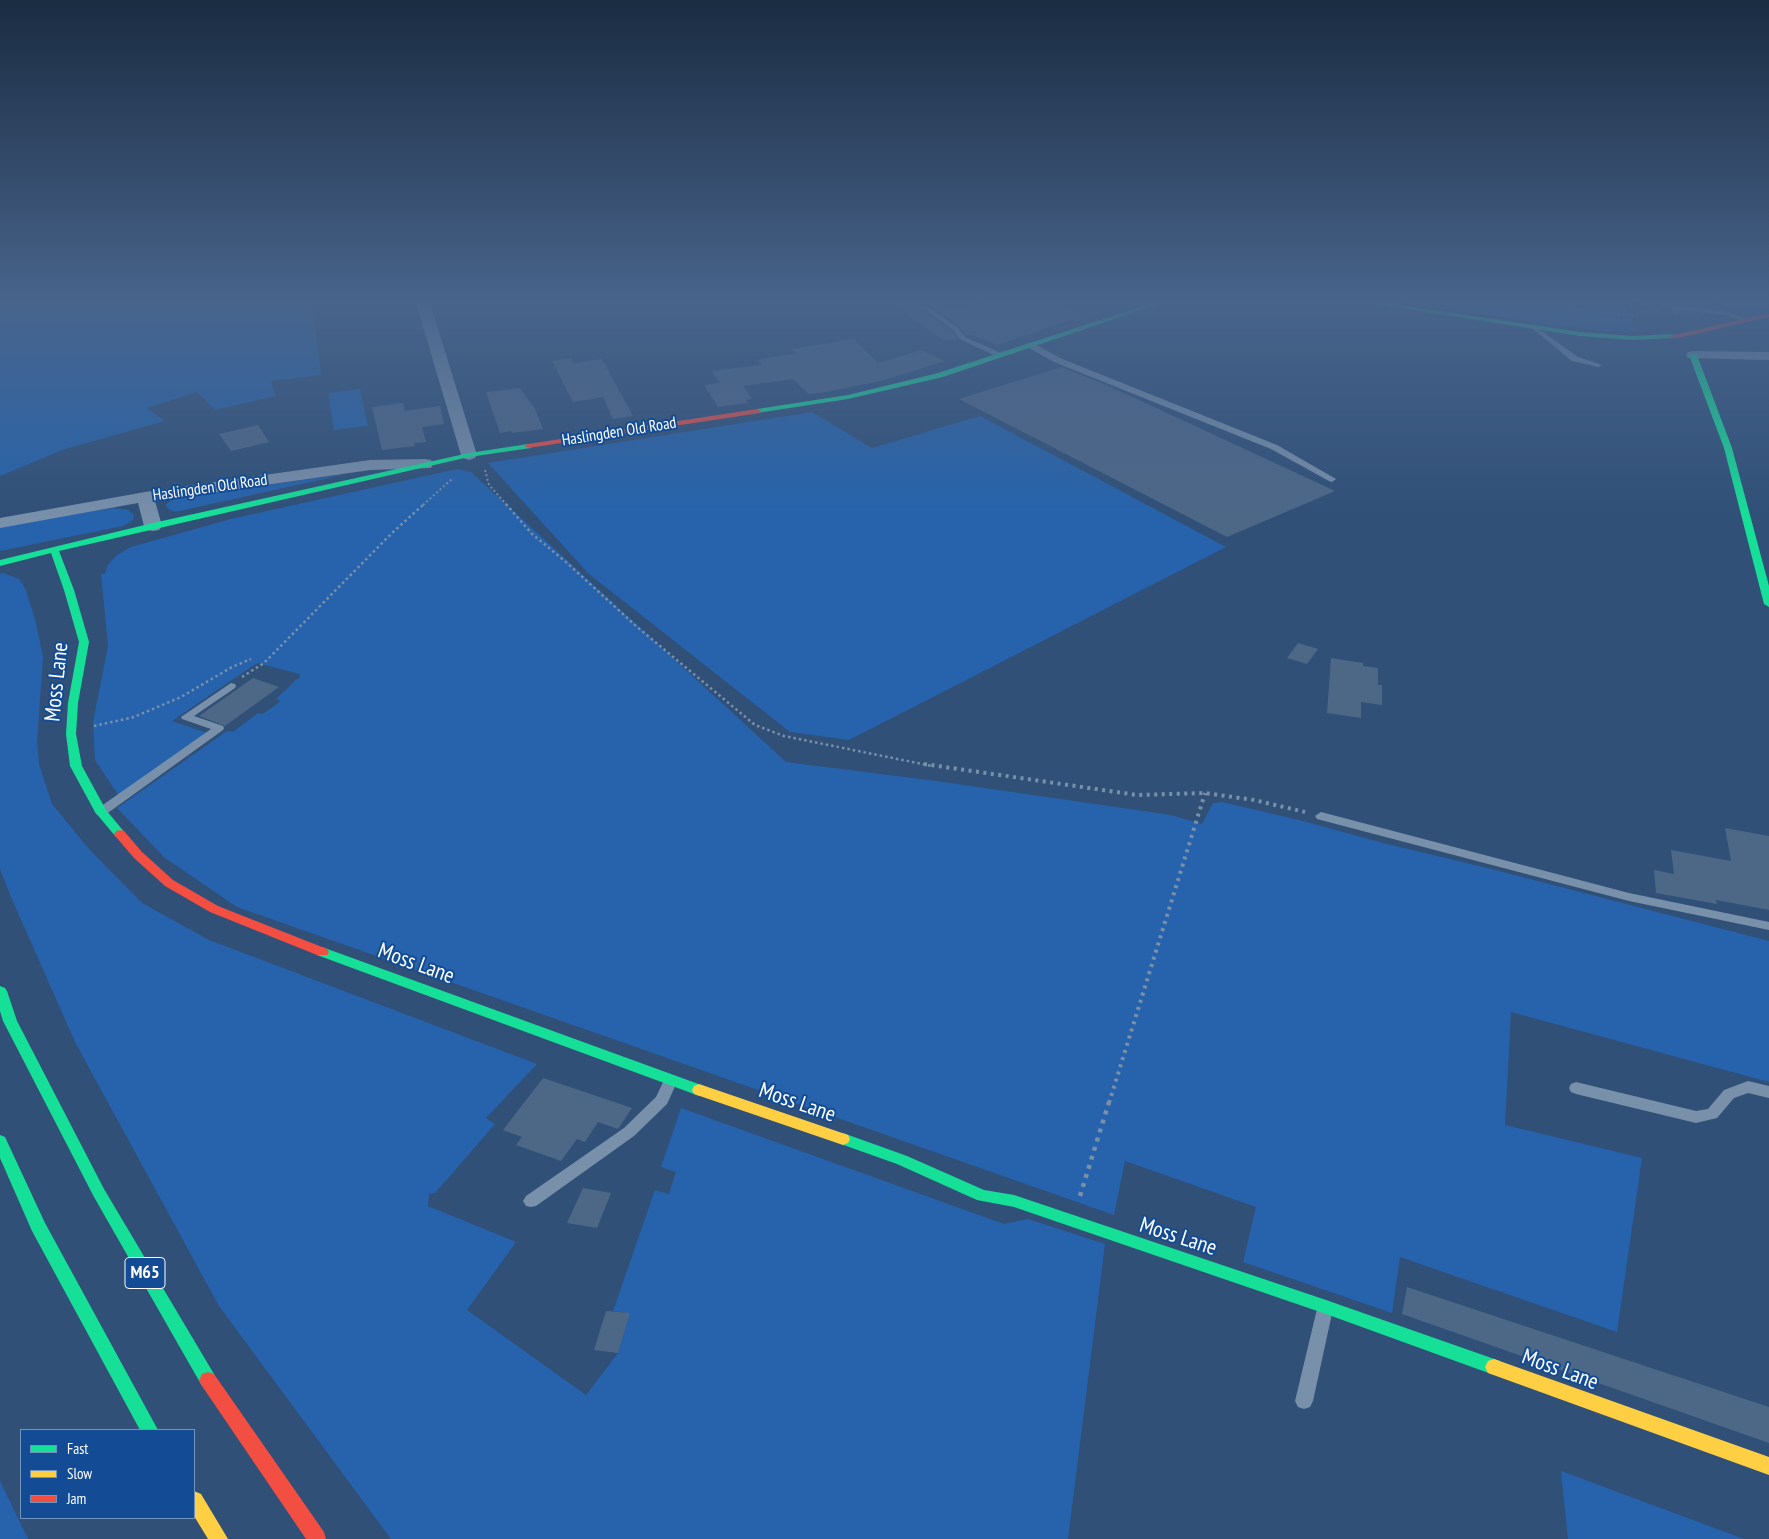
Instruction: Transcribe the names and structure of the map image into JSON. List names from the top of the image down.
{
  "streets": {
    "main road": ["Haslingden Old Road", "Moss Lane", "M65"]
  },
  "crossings": [
    ["Haslingden Old Road", "Moss Lane"]
  ],
  "legend": ["Fast", "Slow", "Jam"]
}
